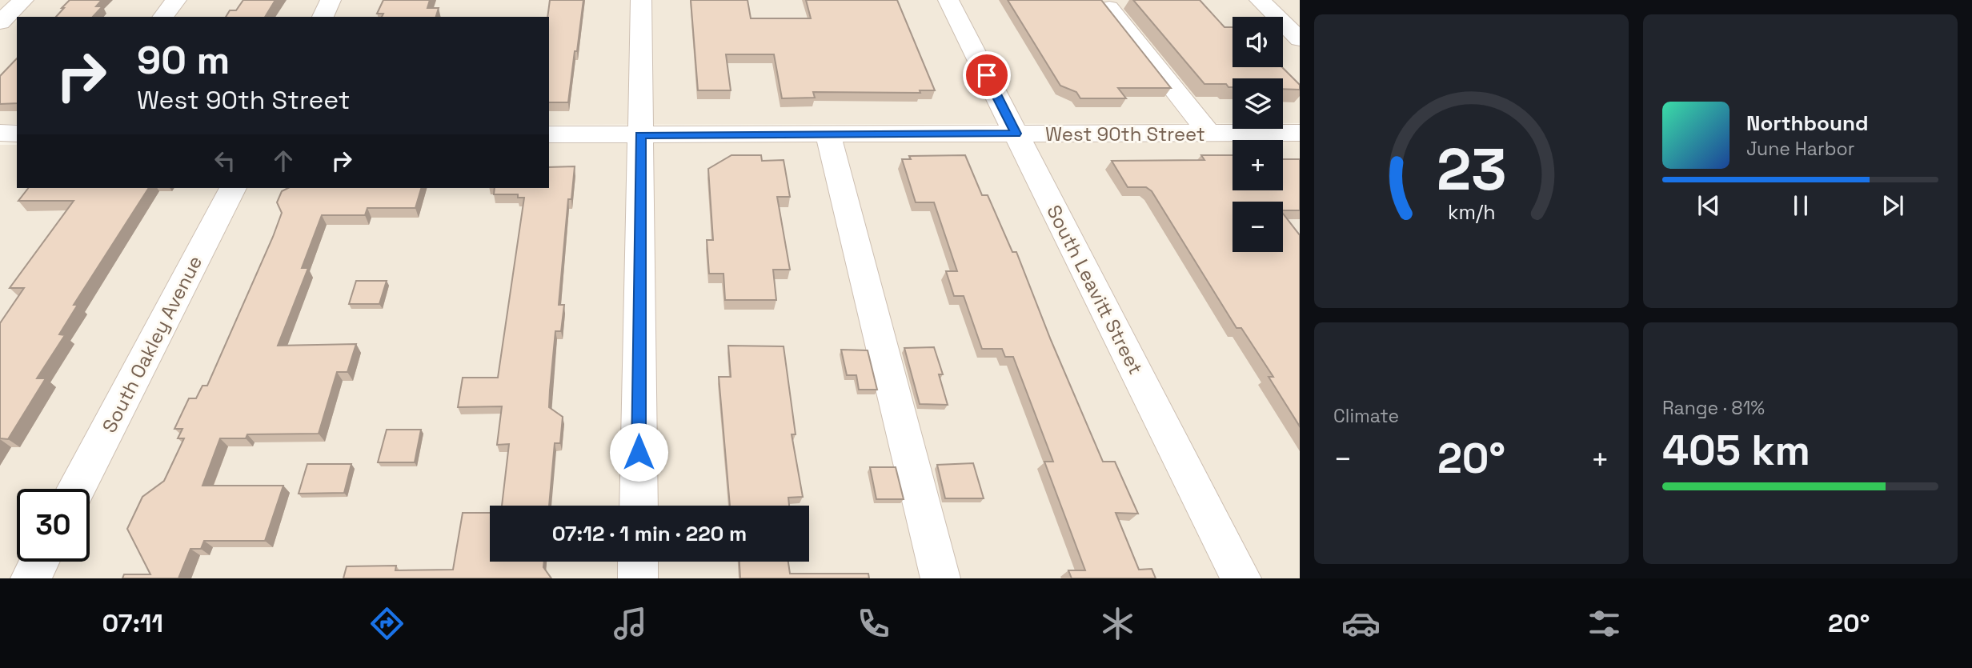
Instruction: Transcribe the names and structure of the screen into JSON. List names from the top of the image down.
{
  "streets": {
    "street": ["West 90th Street", "South Leavitt Street", "South Oakley Avenue"]
  },
  "crossings": [
    ["West 90th Street", "South Leavitt Street"]
  ],
  "page": {
    "map_buttons": ["+", "−"],
    "turn": ["90 m", "West 90th Street"],
    "song": ["Northbound", "June Harbor"],
    "tile": [
      "Climate",
      ["Range · 81%", "405 km"]
    ],
    "heat": ["−", "20°", "+"],
    "limit": "30",
    "trip": "07:12 · 1 min · 220 m",
    "tabs": ["07:11", "20°"],
    "gauge": ["23", "km/h"]
  }
}
